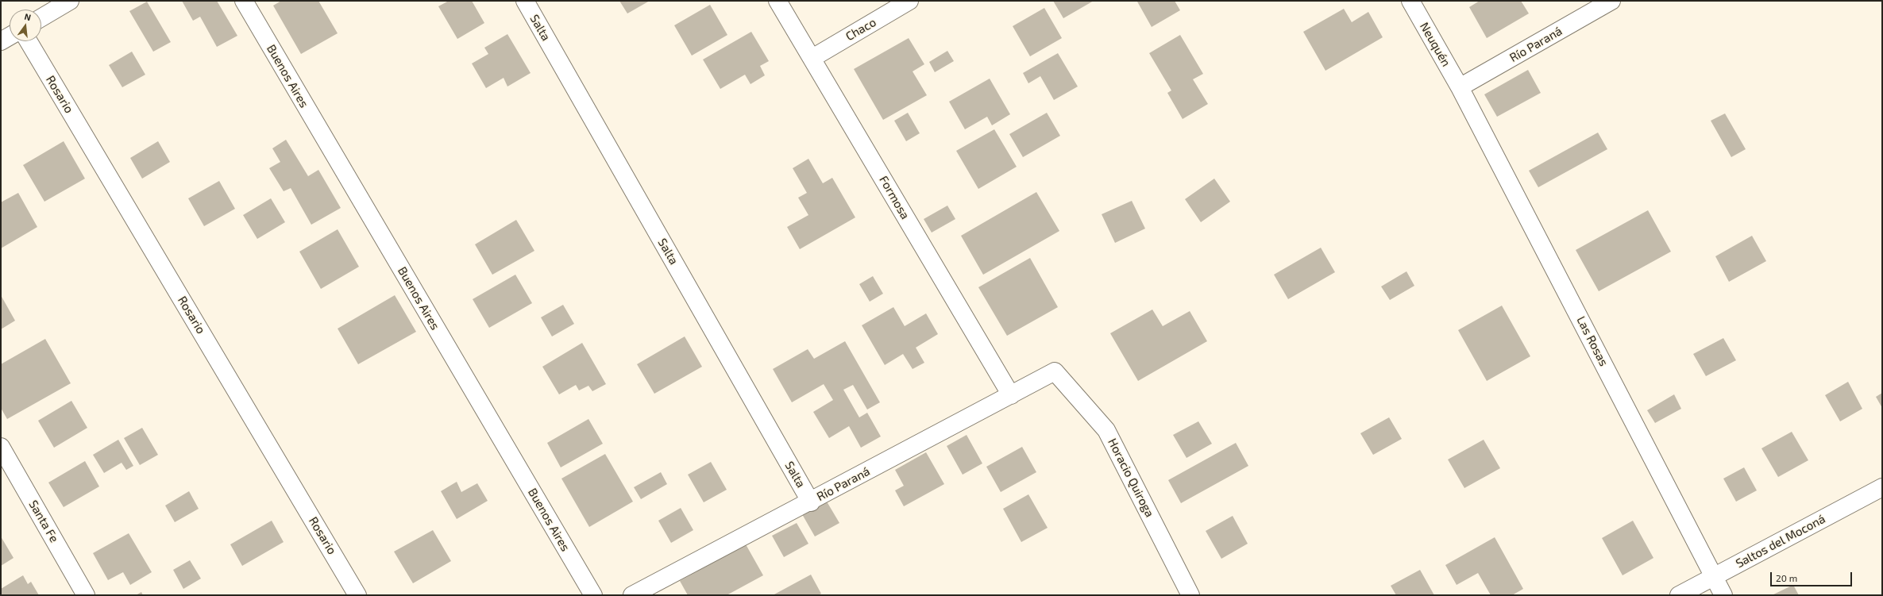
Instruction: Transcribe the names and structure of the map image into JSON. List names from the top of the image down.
{
  "streets": {
    "street": [
      "Salta",
      "Chaco",
      "Neuquén",
      "Río Paraná",
      "Buenos Aires",
      "Rosario",
      "Formosa",
      "Las Rosas",
      "Horacio Quiroga",
      "Santa Fe",
      "Saltos del Moconá"
    ]
  },
  "crossings": [
    ["Salta", "Río Paraná"],
    ["Chaco", "Formosa"],
    ["Neuquén", "Río Paraná"],
    ["Neuquén", "Las Rosas"],
    ["Río Paraná", "Formosa"],
    ["Río Paraná", "Las Rosas"],
    ["Río Paraná", "Horacio Quiroga"],
    ["Las Rosas", "Saltos del Moconá"]
  ],
  "scale_bar": "20 m",
  "north": "top"
}
